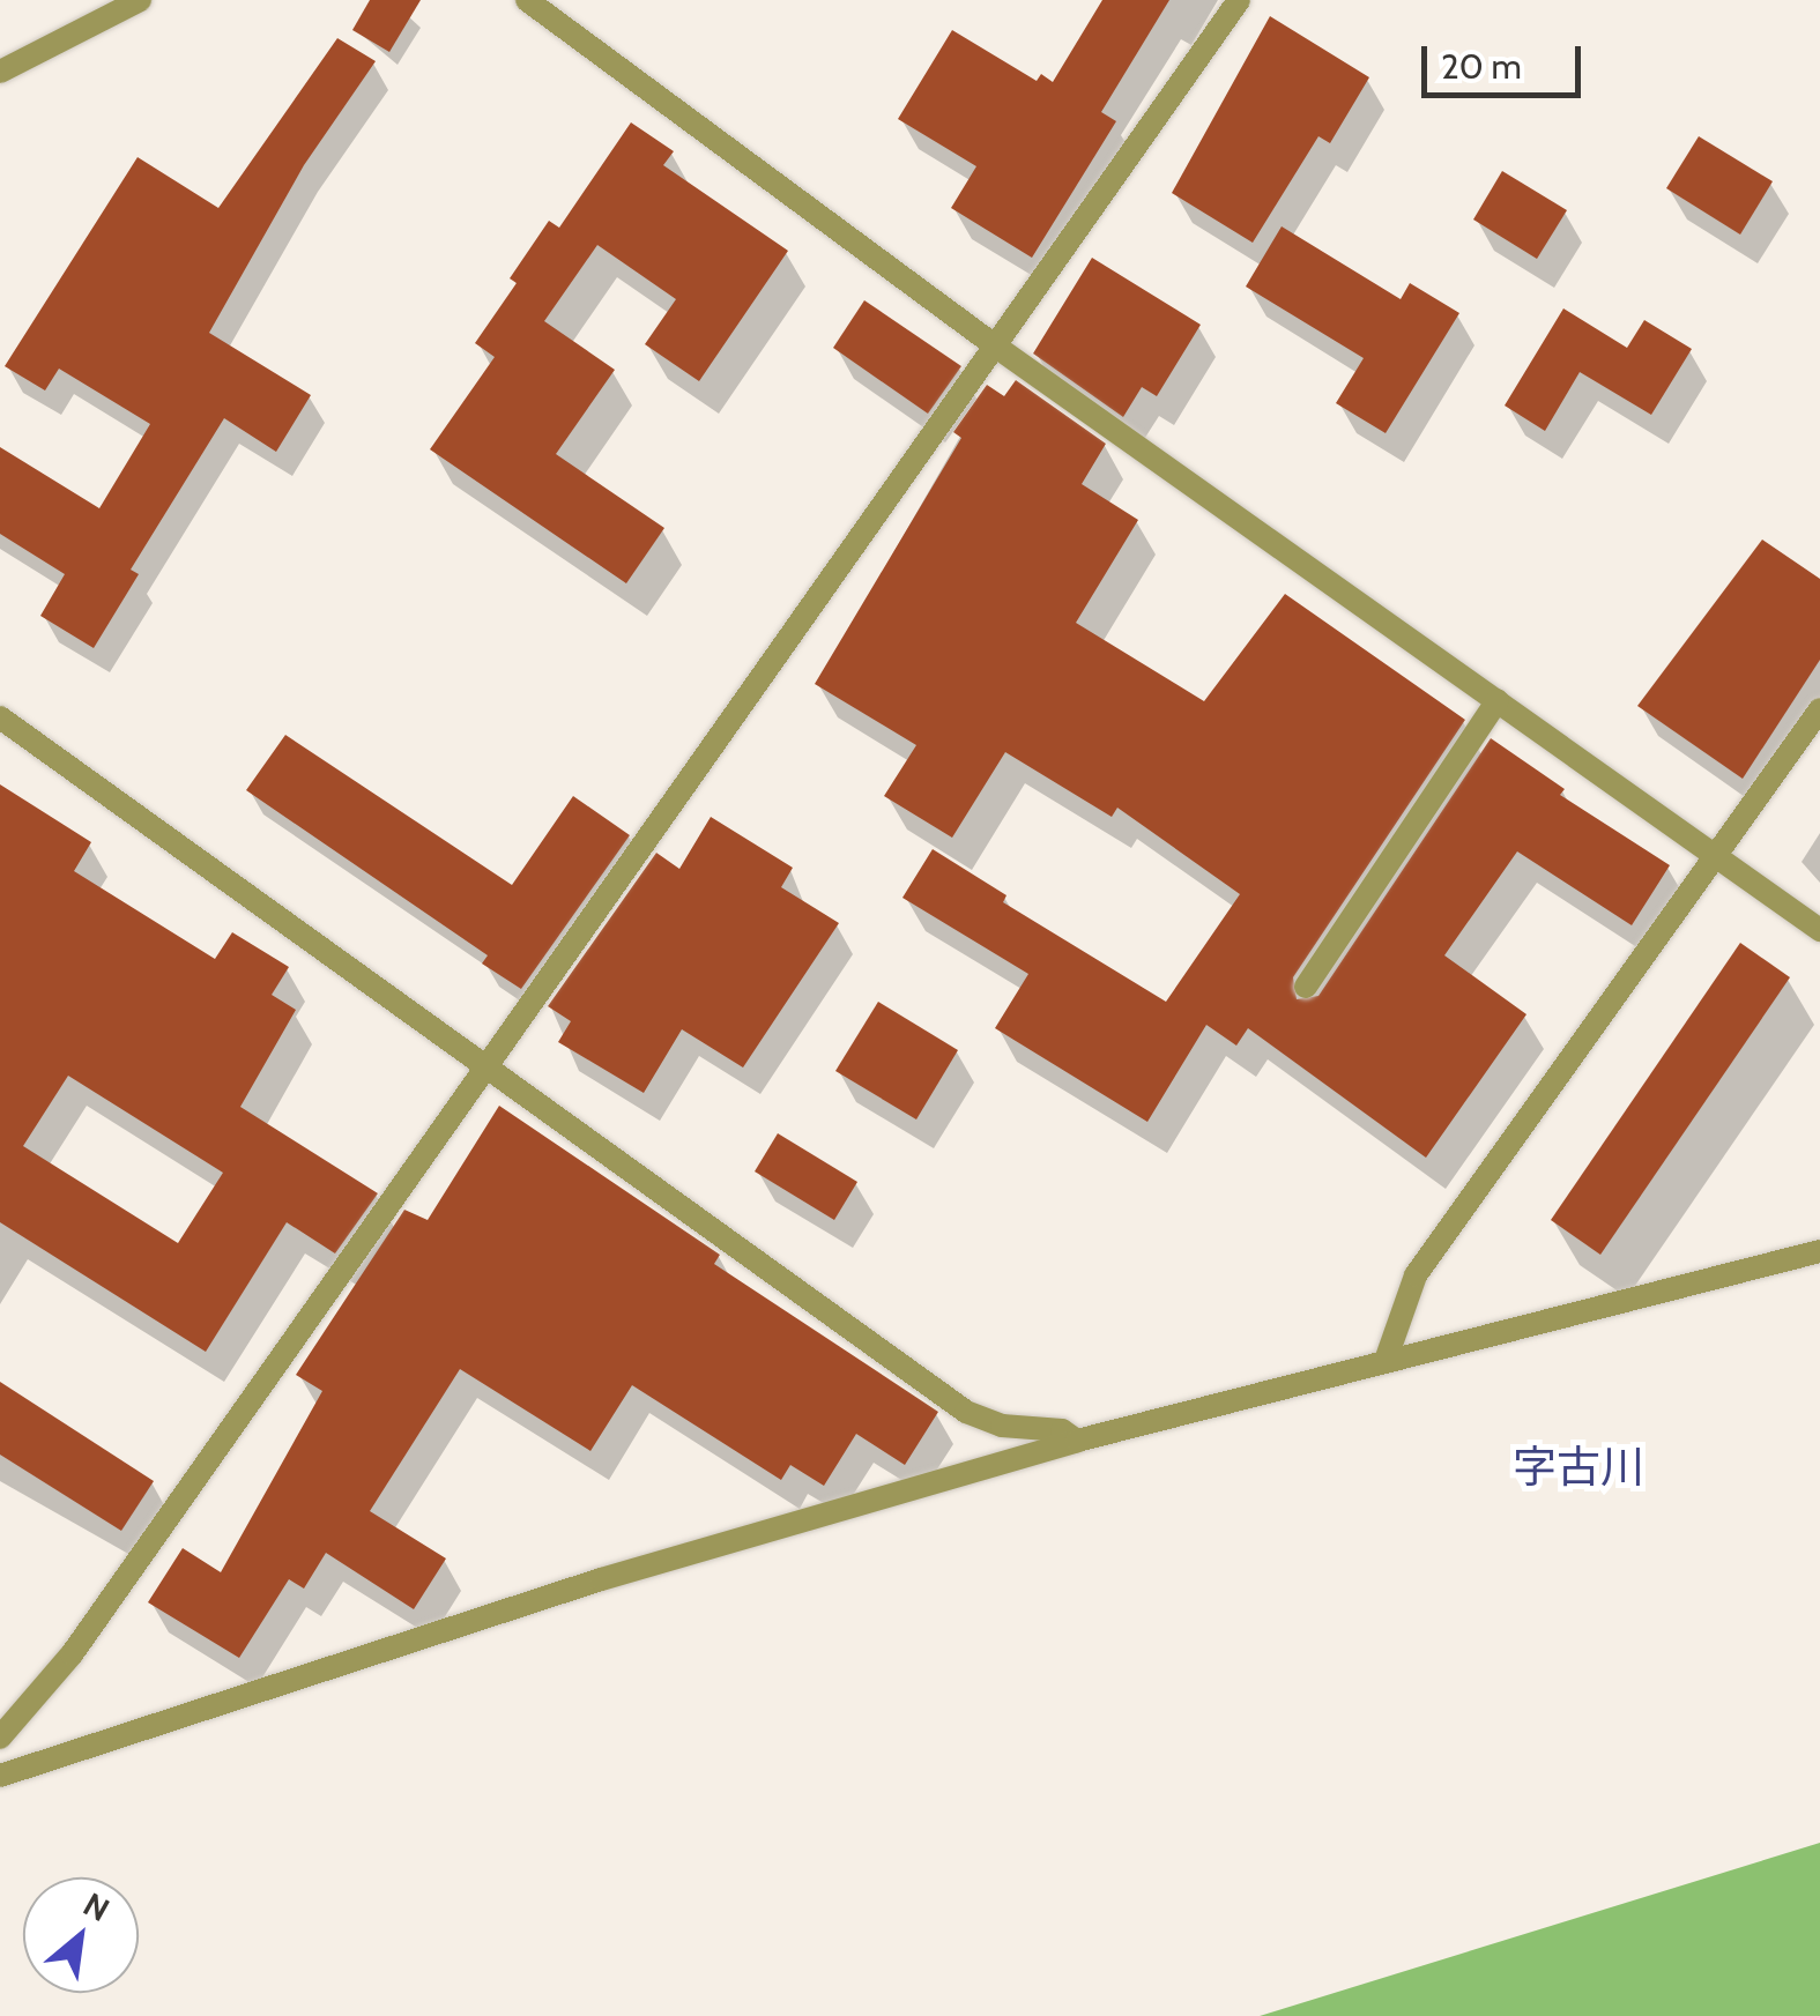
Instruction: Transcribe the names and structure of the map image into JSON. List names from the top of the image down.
{
  "districts": ["字古川"],
  "scale_bar": "20 m",
  "north": "top right"
}
